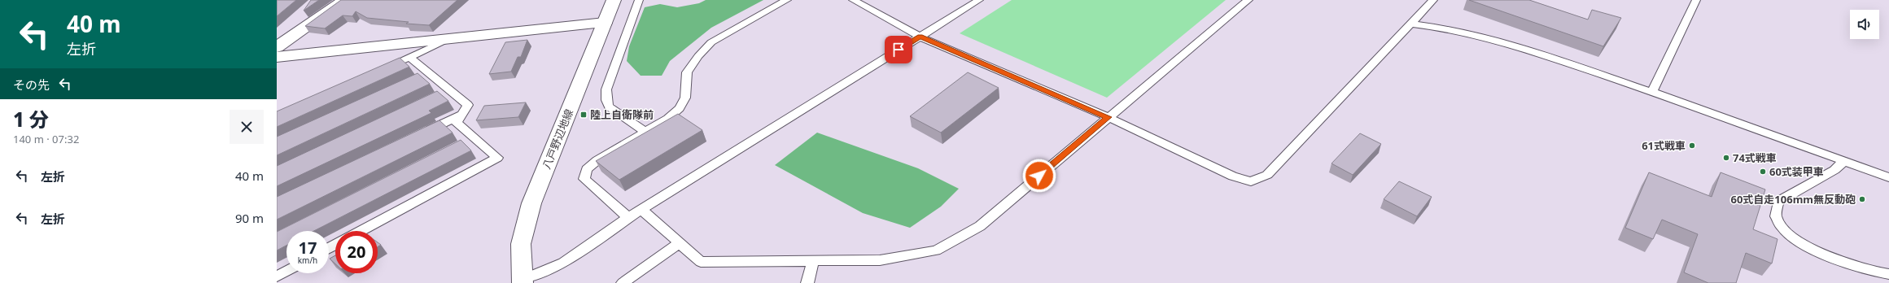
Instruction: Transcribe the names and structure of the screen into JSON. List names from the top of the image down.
{
  "streets": {
    "street": ["八戸野辺地線"]
  },
  "places": {
    "transit": ["陸上自衛隊前"],
    "other": [
      "61式戦車",
      "74式戦車",
      "60式装甲車",
      "60式自走106mm無反動砲"
    ]
  },
  "page": {
    "turn": ["40 m", "左折"],
    "then": "その先",
    "heading": ["1 分", "140 m · 07:32"],
    "list": [
      {
        "name": "左折",
        "value": "40 m"
      },
      {
        "name": "左折",
        "value": "90 m"
      }
    ],
    "speed": "17 km/h",
    "limit": "20"
  }
}
